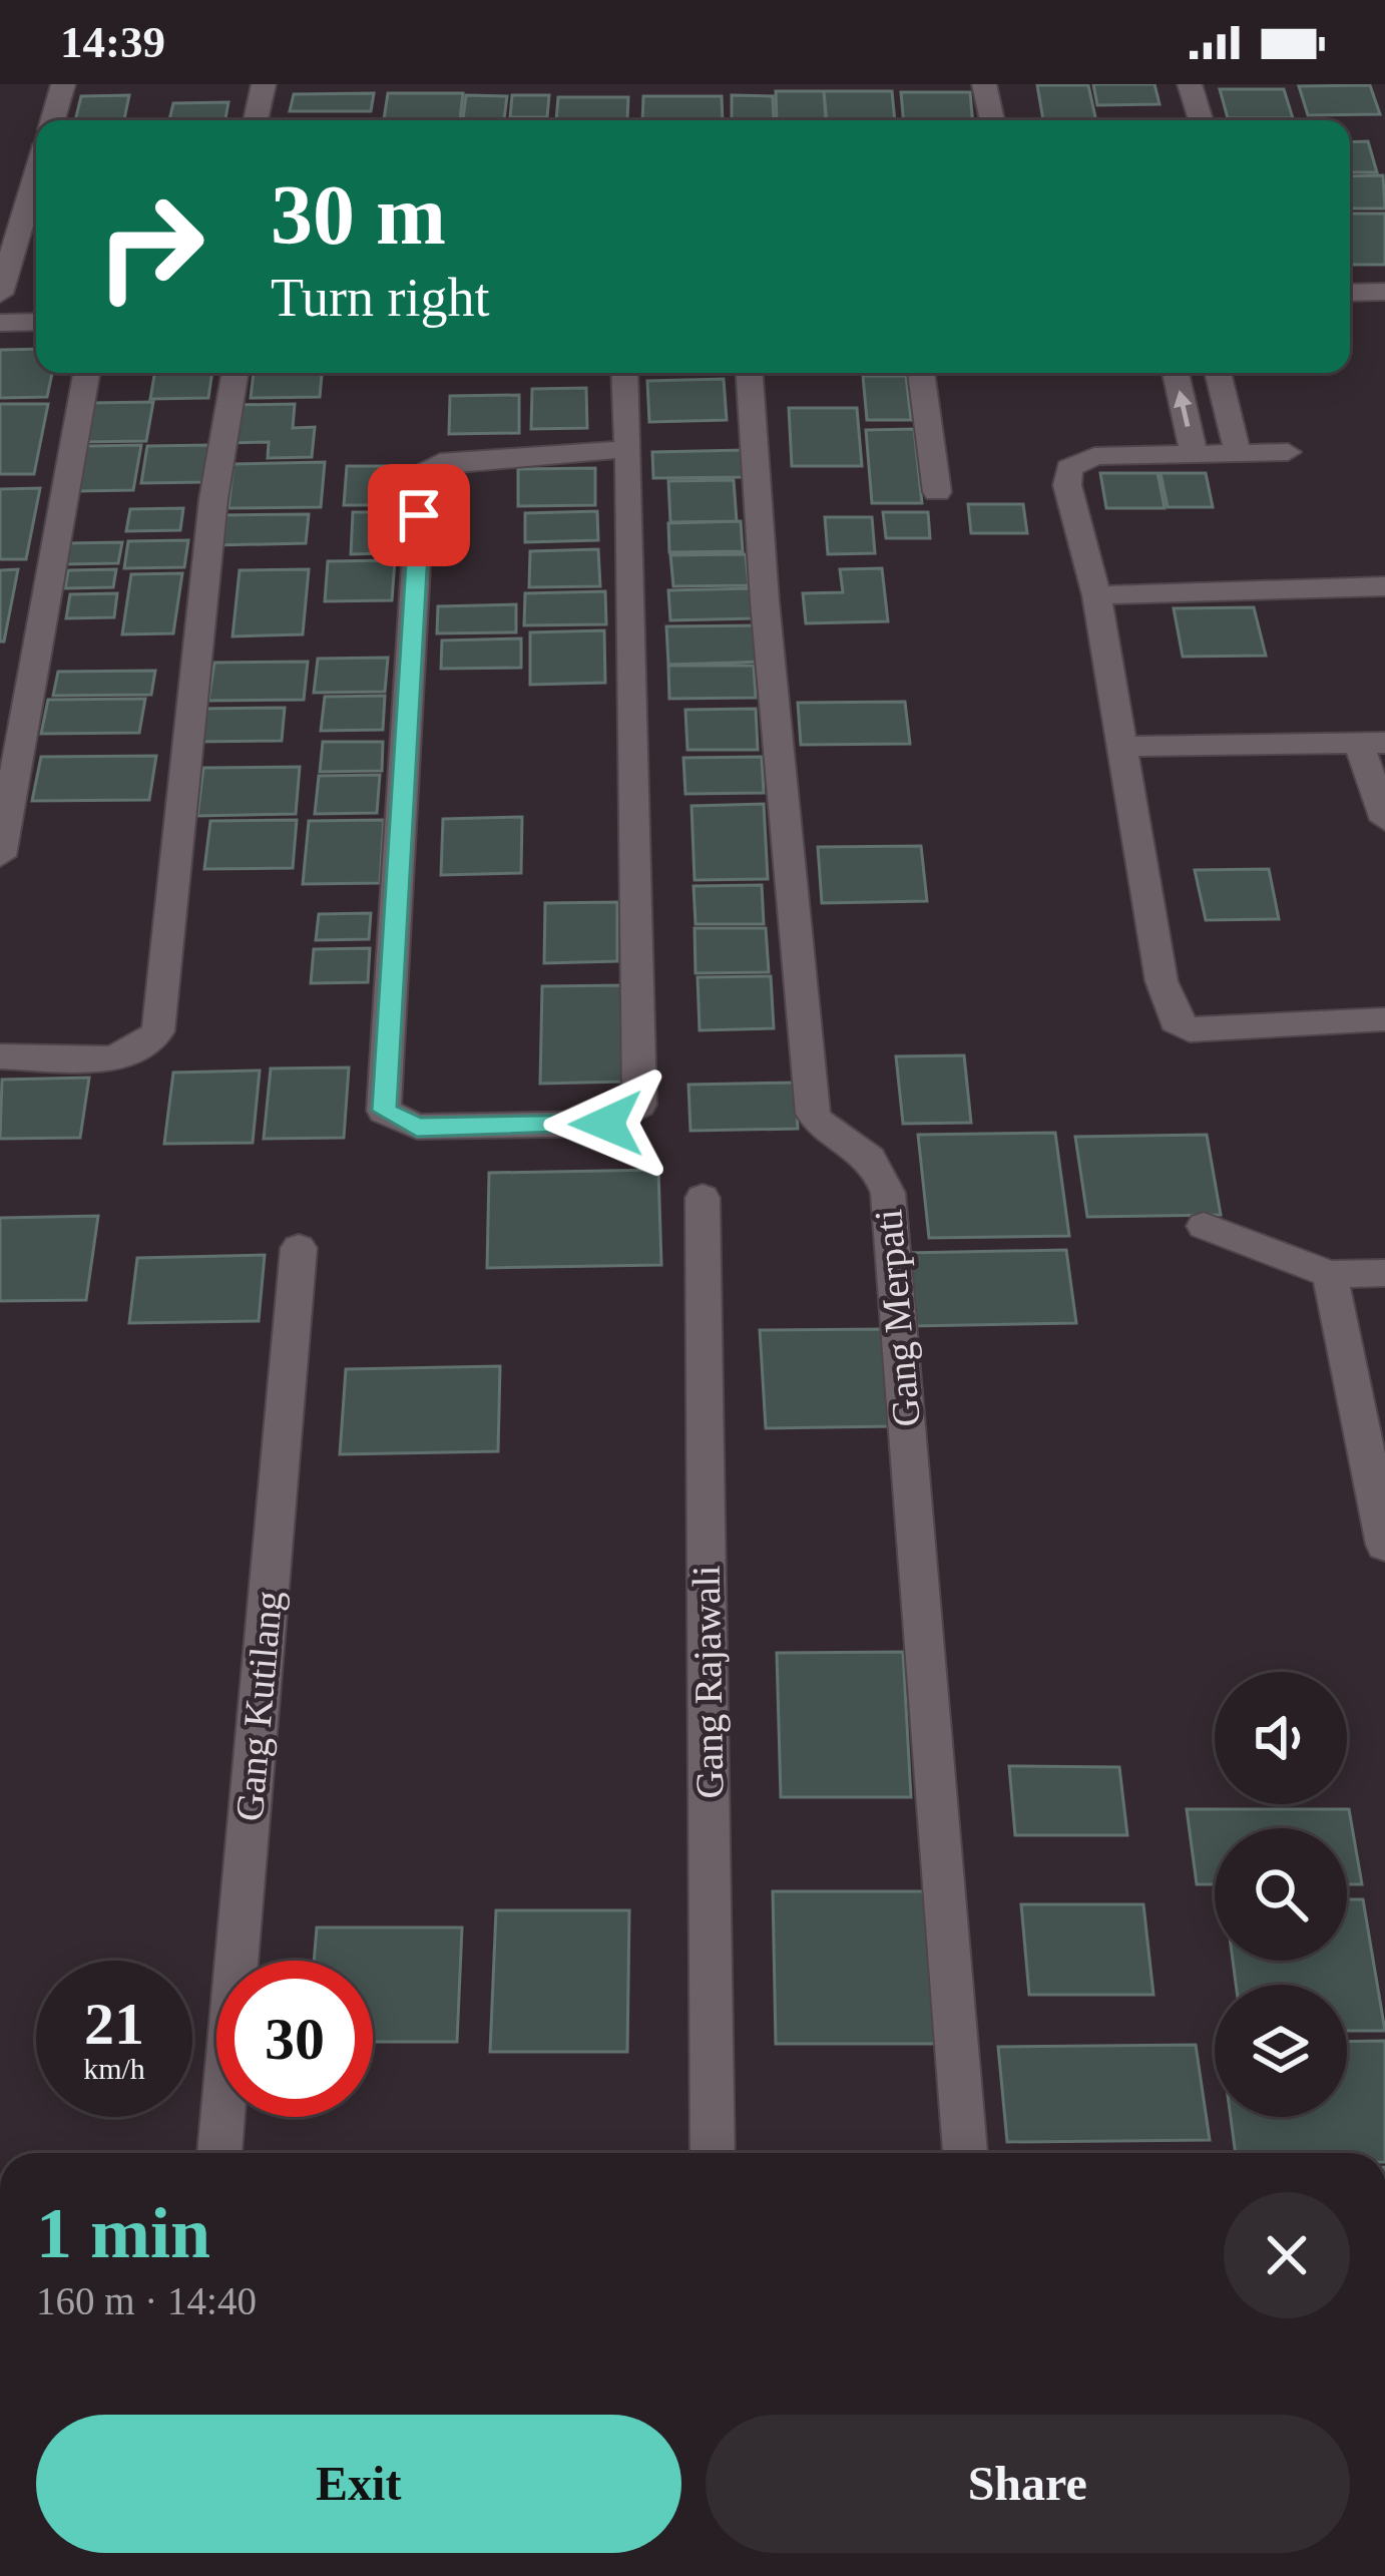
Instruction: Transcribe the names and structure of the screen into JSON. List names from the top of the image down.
{
  "streets": {
    "street": ["Gang Merpati", "Gang Rajawali", "Gang Kutilang"]
  },
  "page": {
    "status": "14:39",
    "turn": ["30 m", "Turn right"],
    "speed": "21 km/h",
    "limit": "30",
    "heading": ["1 min", "160 m · 14:40"],
    "buttons": ["Exit", "Share"]
  }
}
